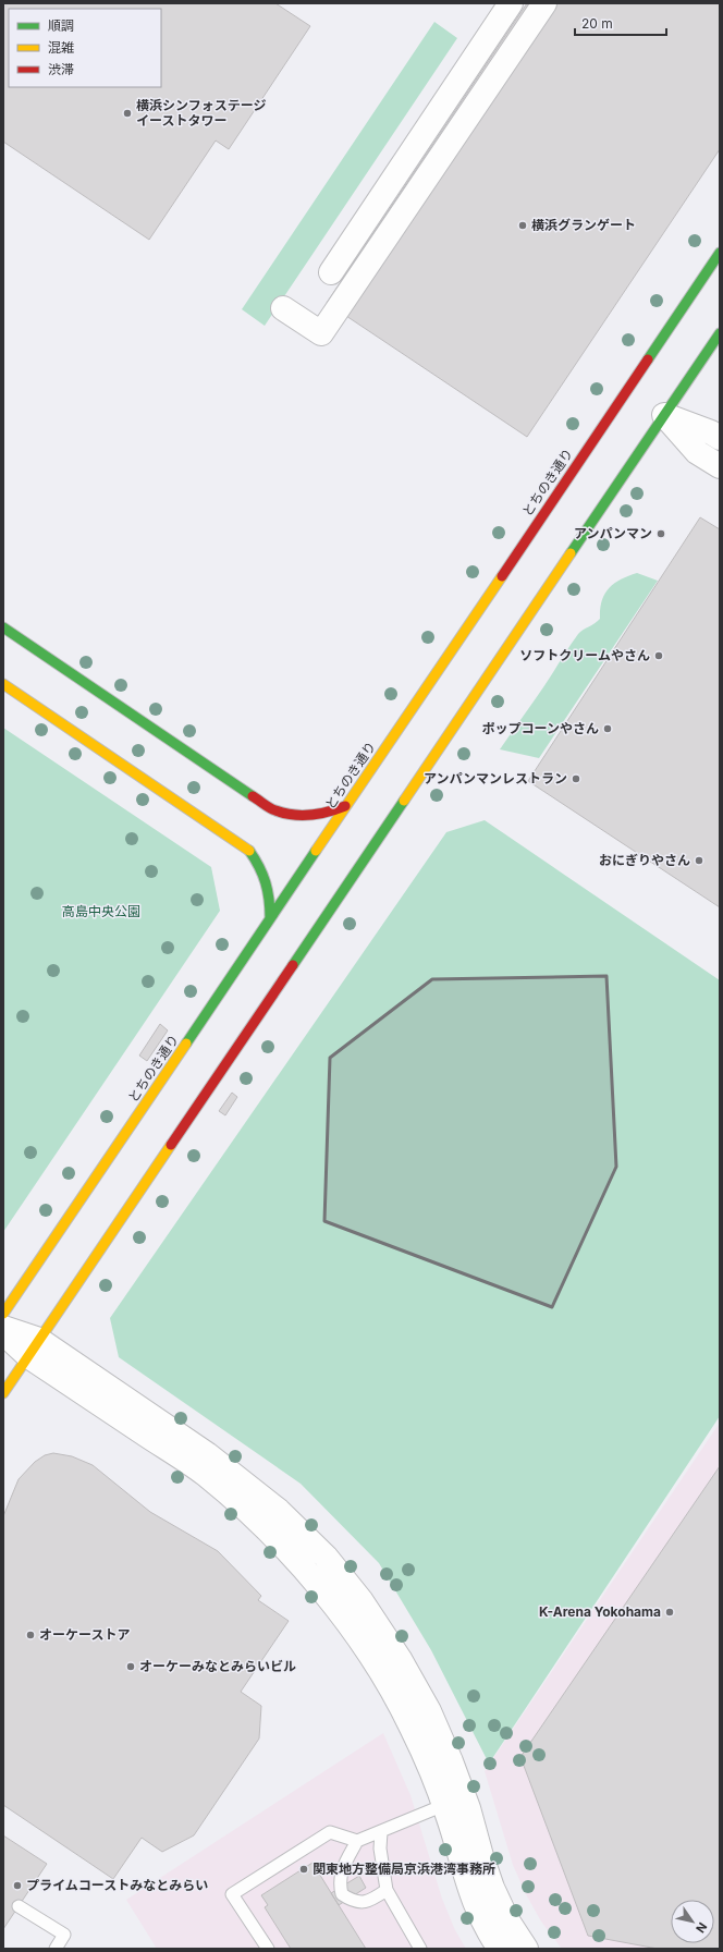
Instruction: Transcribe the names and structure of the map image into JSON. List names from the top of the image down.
{
  "streets": {
    "street": ["とちのき通り"]
  },
  "parks": ["高島中央公園"],
  "places": [
    "横浜シンフォステージ イーストタワー",
    "横浜グランゲート",
    "アンパンマン",
    "ソフトクリームやさん",
    "ポップコーンやさん",
    "アンパンマンレストラン",
    "おにぎりやさん",
    "K-Arena Yokohama",
    "オーケーストア",
    "オーケーみなとみらいビル",
    "関東地方整備局京浜港湾事務所",
    "プライムコーストみなとみらい"
  ],
  "legend": ["順調", "混雑", "渋滞"],
  "scale_bar": "20 m",
  "north": "bottom right"
}
